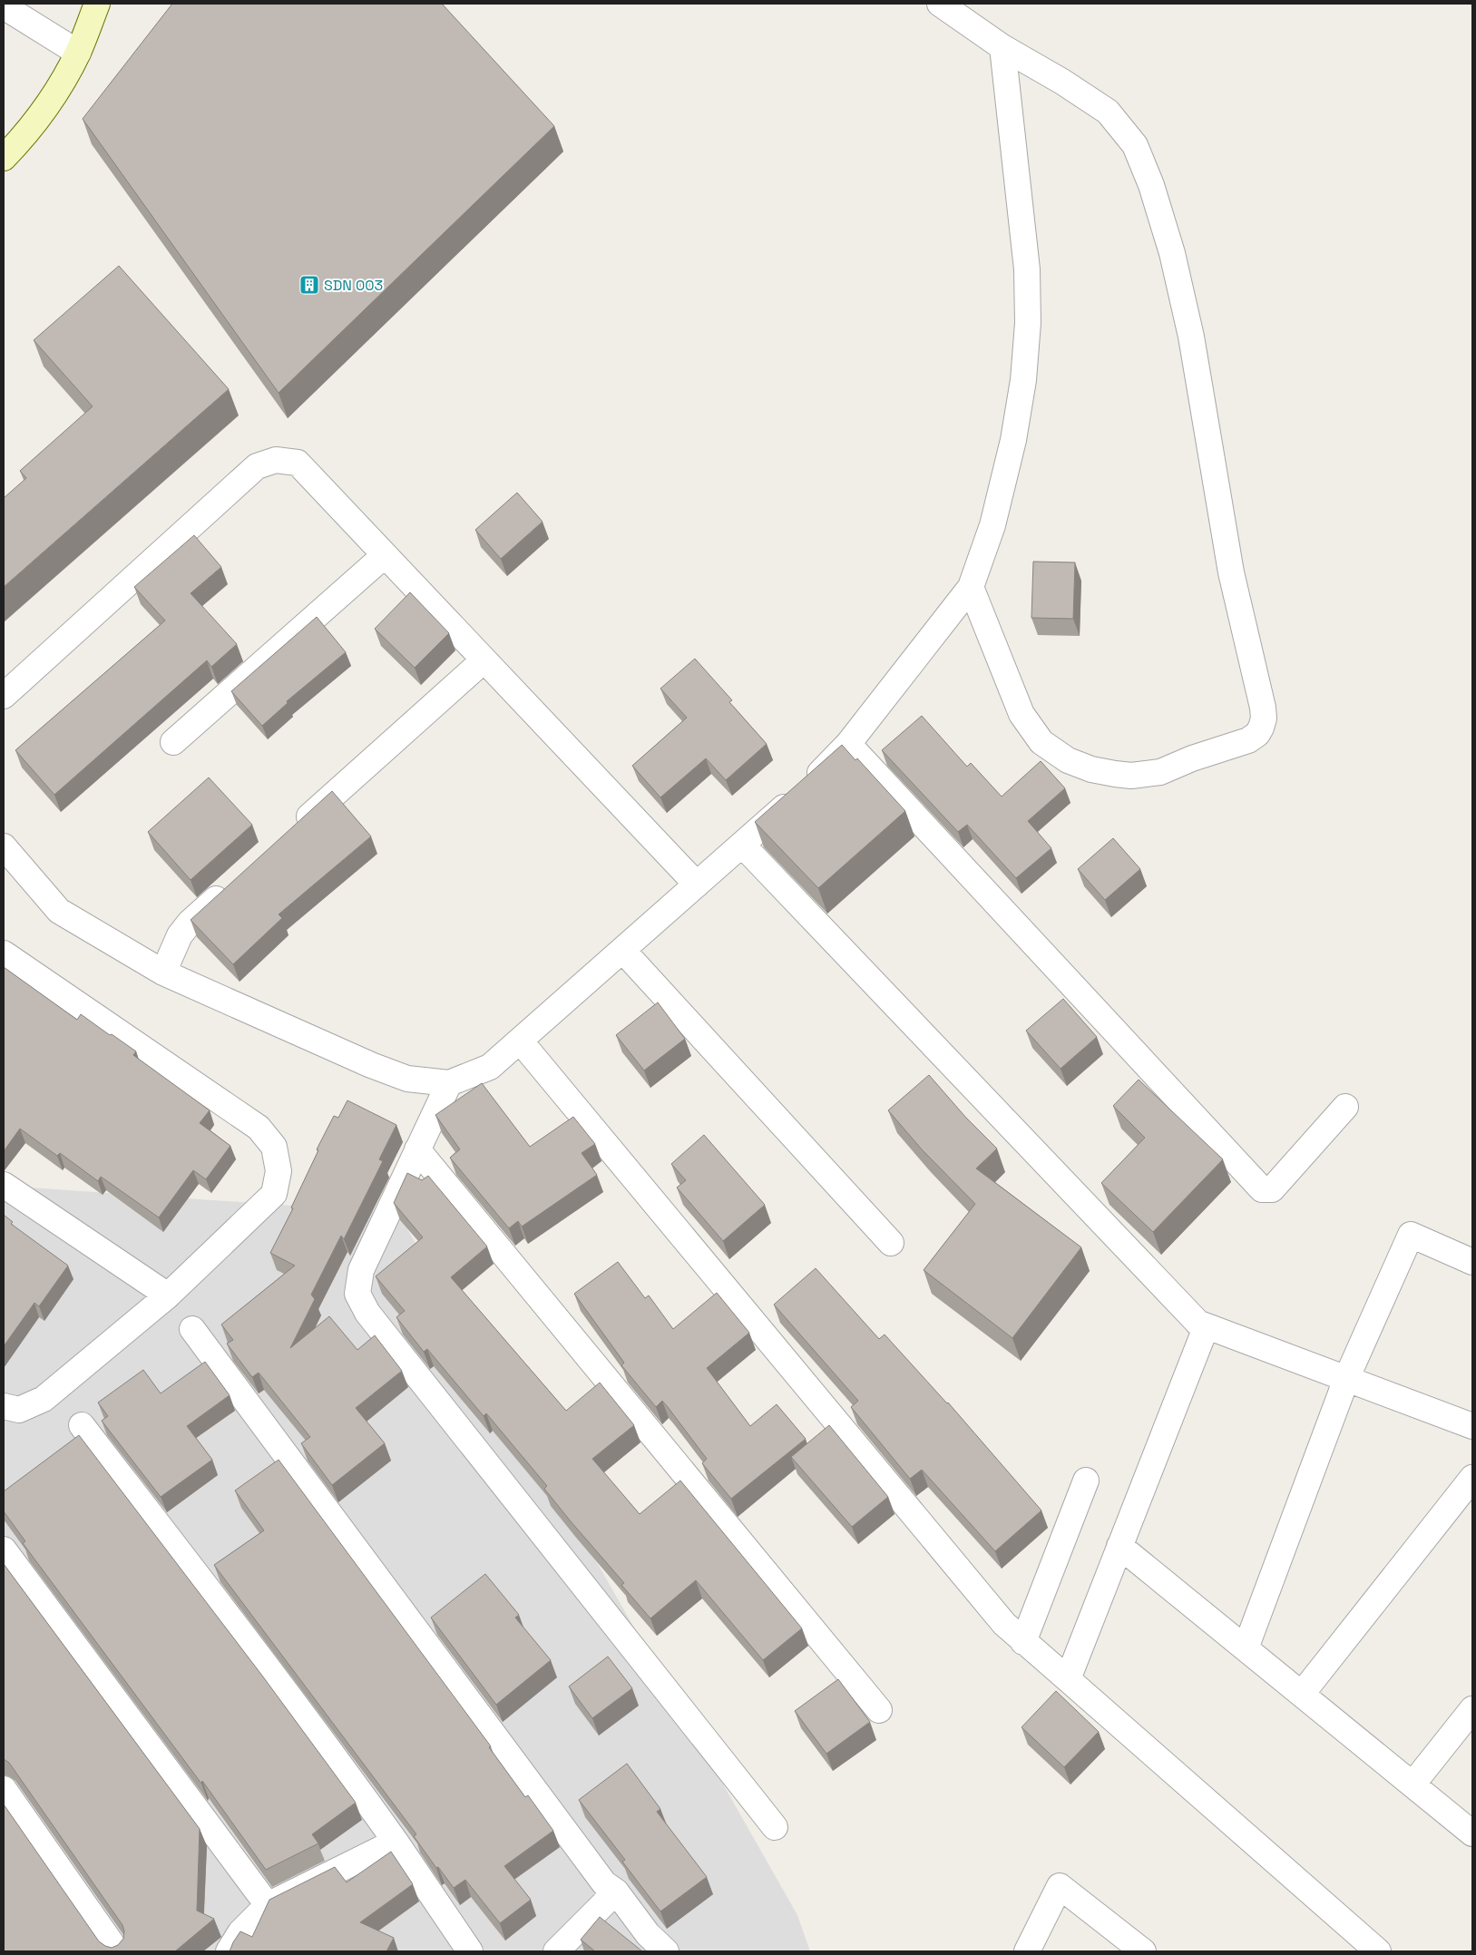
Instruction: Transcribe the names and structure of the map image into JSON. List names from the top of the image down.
{
  "places": {
    "building": ["SDN 003"]
  }
}
